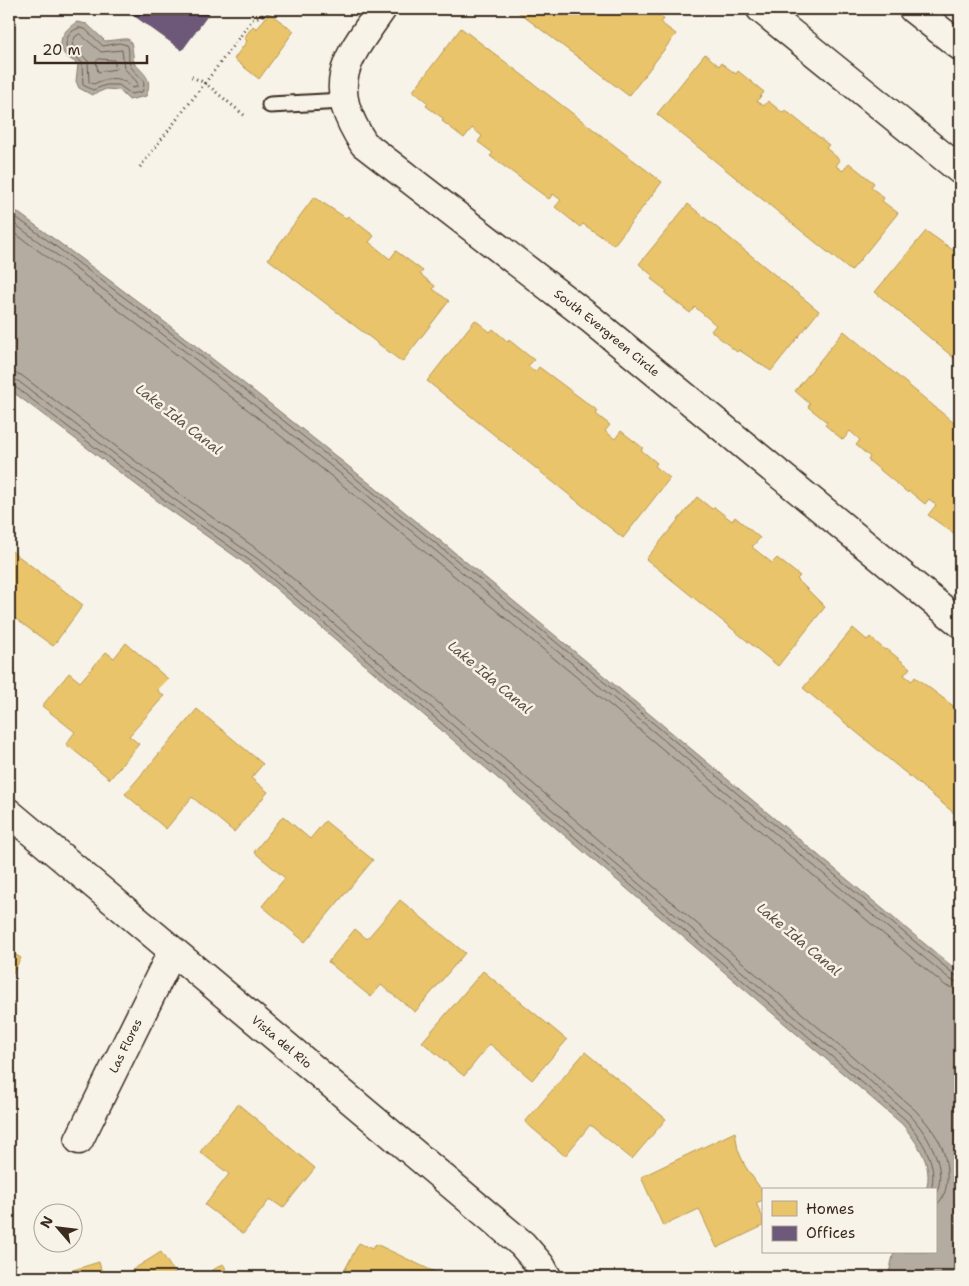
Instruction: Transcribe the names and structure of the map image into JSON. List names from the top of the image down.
{
  "streets": {
    "street": ["South Evergreen Circle", "Vista del Rio", "Las Flores"]
  },
  "crossings": [
    ["Vista del Rio", "Las Flores"]
  ],
  "water": ["Lake Ida Canal"],
  "legend": ["Homes", "Offices"],
  "scale_bar": "20 m",
  "north": "top left"
}
